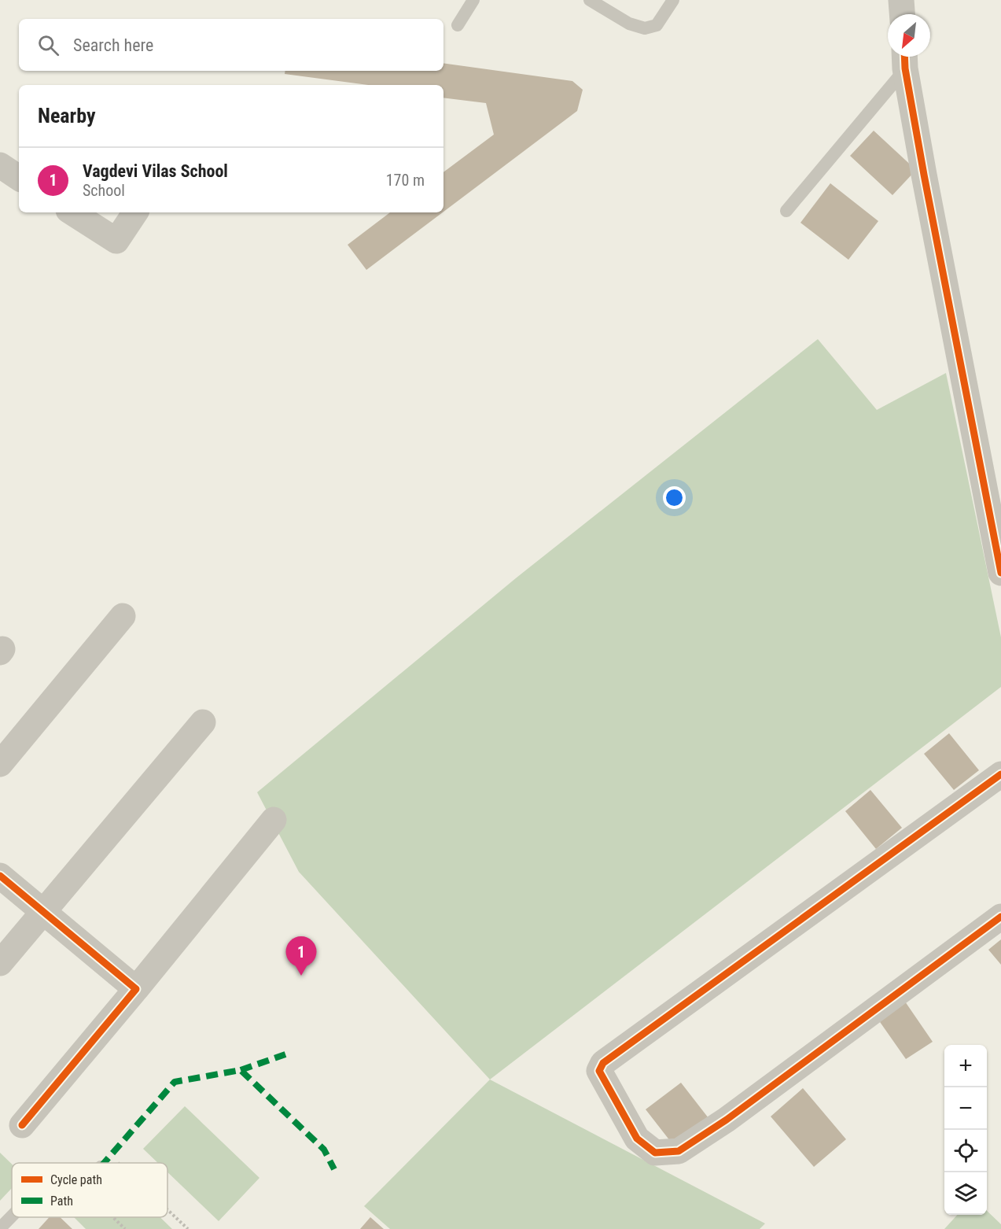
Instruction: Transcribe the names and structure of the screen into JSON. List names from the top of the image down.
{
  "legend": ["Cycle path", "Path"],
  "north": "bottom left",
  "page": {
    "search": "Search here",
    "heading": "Nearby",
    "list": [
      {
        "mark": "1",
        "name": "Vagdevi Vilas School",
        "note": "School",
        "value": "170 m"
      }
    ],
    "pins": "1",
    "map_buttons": ["+", "−"]
  }
}
